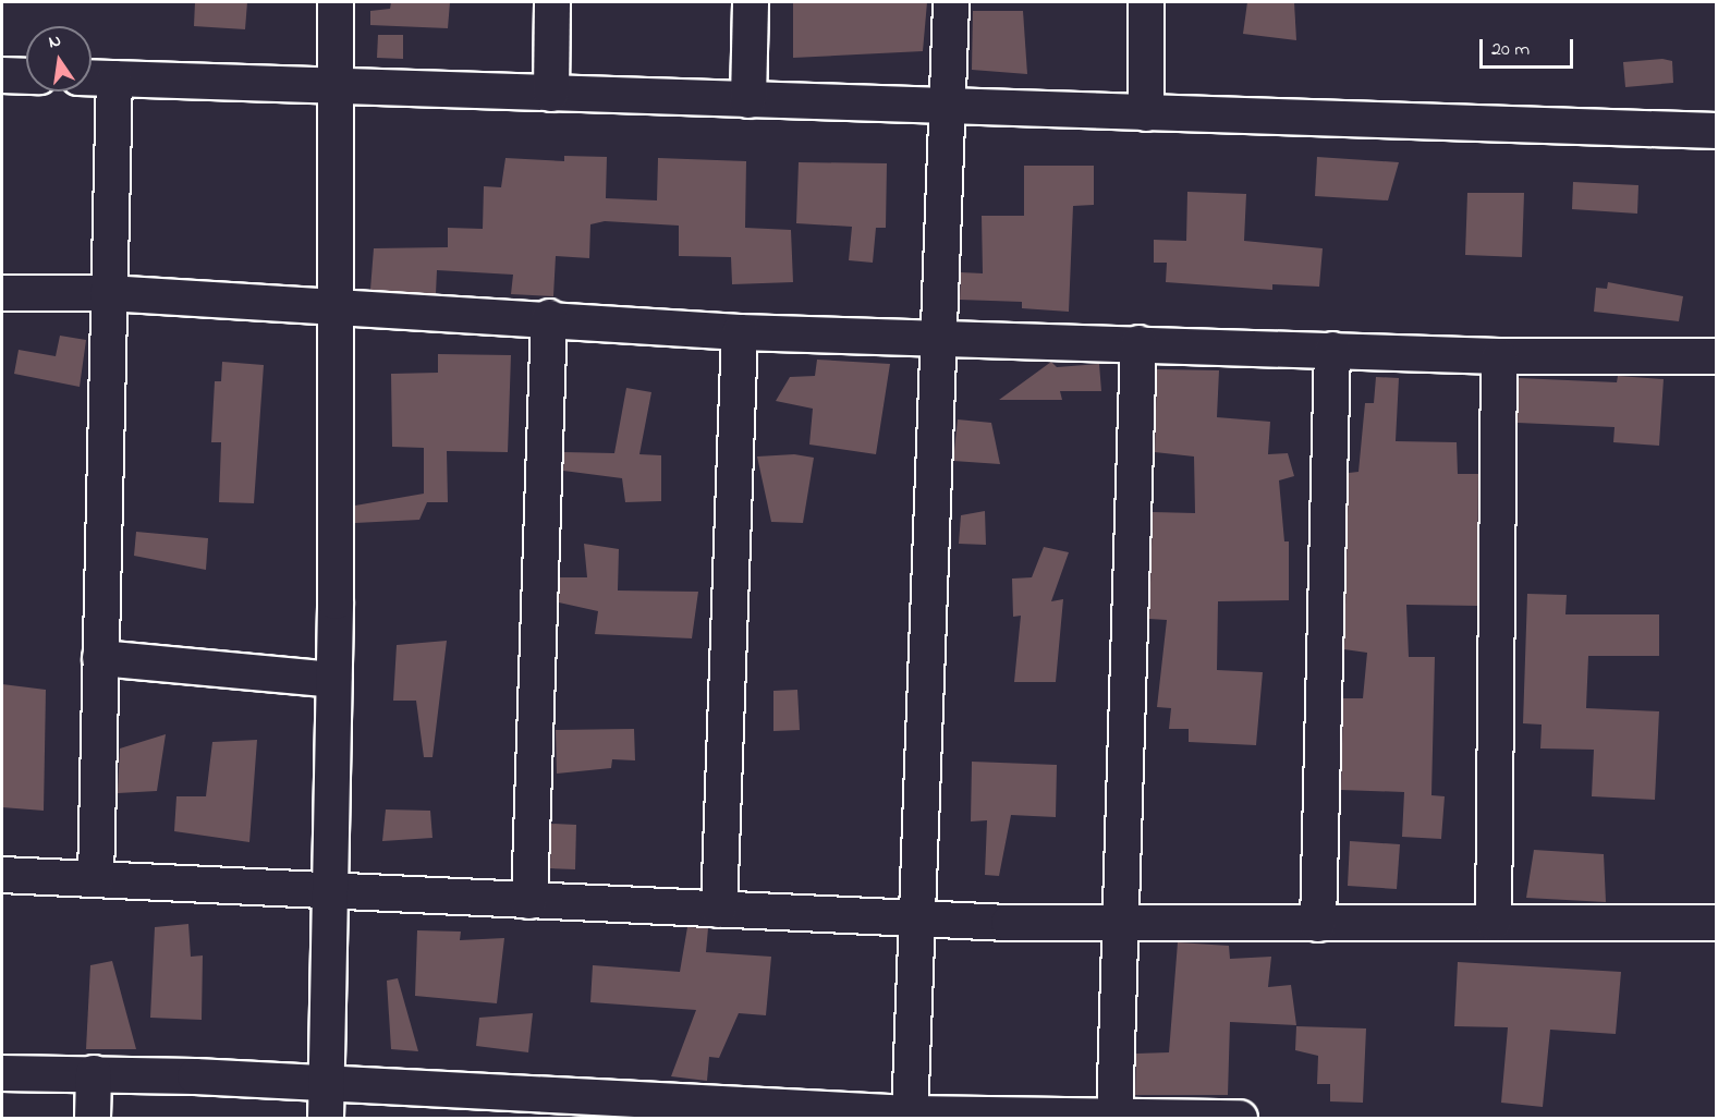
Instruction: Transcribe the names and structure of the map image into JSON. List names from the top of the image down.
{
  "scale_bar": "20 m",
  "north": "top"
}
